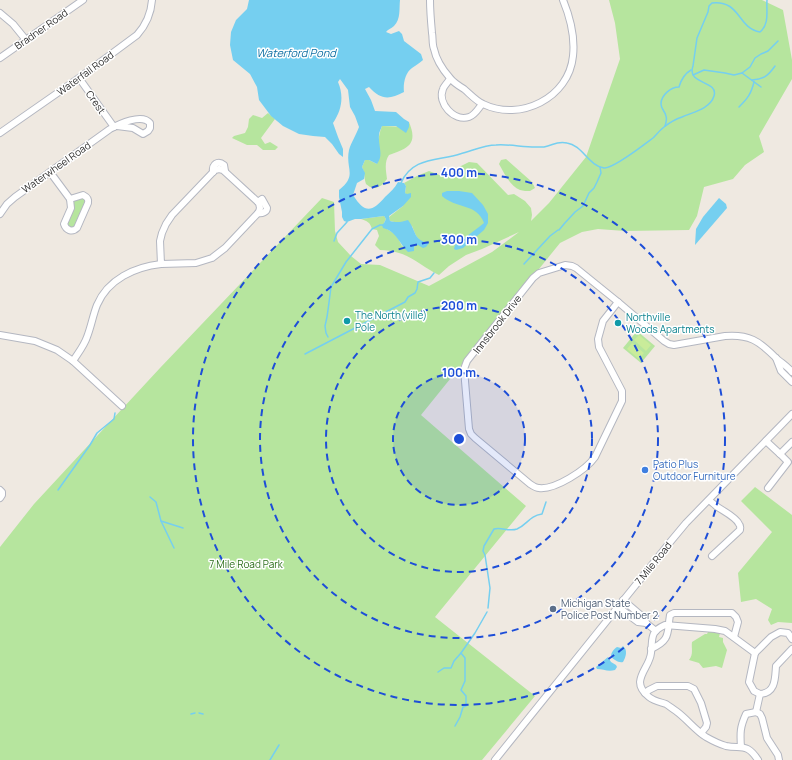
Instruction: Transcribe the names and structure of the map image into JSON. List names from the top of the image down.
{
  "streets": {
    "street": [
      "Bradner Road",
      "Waterfall Road",
      "Crest",
      "Waterwheel Road",
      "Innsbrook Drive",
      "7 Mile Road"
    ]
  },
  "crossings": [
    ["Waterfall Road", "Crest"],
    ["Crest", "Waterwheel Road"]
  ],
  "water": ["Waterford Pond"],
  "parks": ["7 Mile Road Park"],
  "places": [
    "The North(ville) Pole",
    "Northville Woods Apartments",
    "Patio Plus Outdoor Furniture",
    "Michigan State Police Post Number 2"
  ],
  "rings": [
    "400 m",
    "300 m",
    "200 m",
    "100 m"
  ]
}
